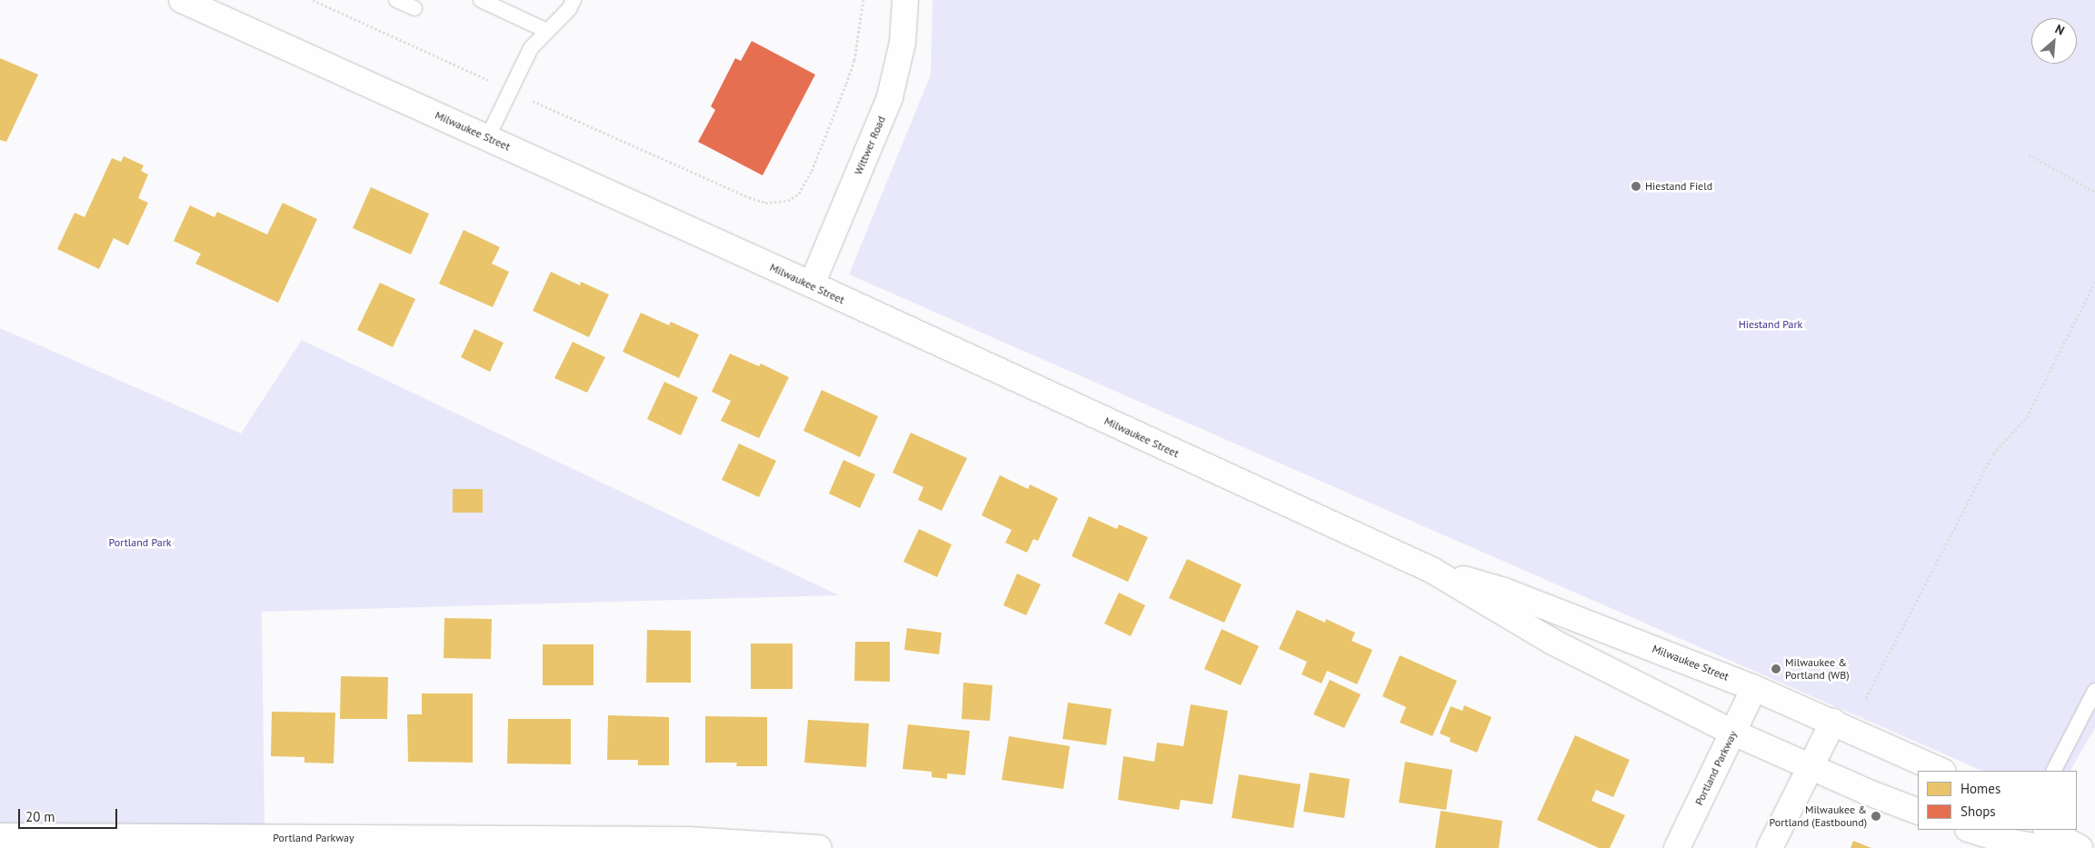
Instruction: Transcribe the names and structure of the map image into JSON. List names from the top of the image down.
{
  "streets": {
    "street": ["Milwaukee Street", "Wittwer Road", "Portland Parkway"]
  },
  "crossings": [
    ["Milwaukee Street", "Wittwer Road"],
    ["Milwaukee Street", "Portland Parkway"]
  ],
  "parks": ["Hiestand Park", "Portland Park"],
  "places": ["Hiestand Field", "Milwaukee & Portland (WB)", "Milwaukee & Portland (Eastbound)"],
  "legend": ["Homes", "Shops"],
  "scale_bar": "20 m",
  "north": "top right"
}
